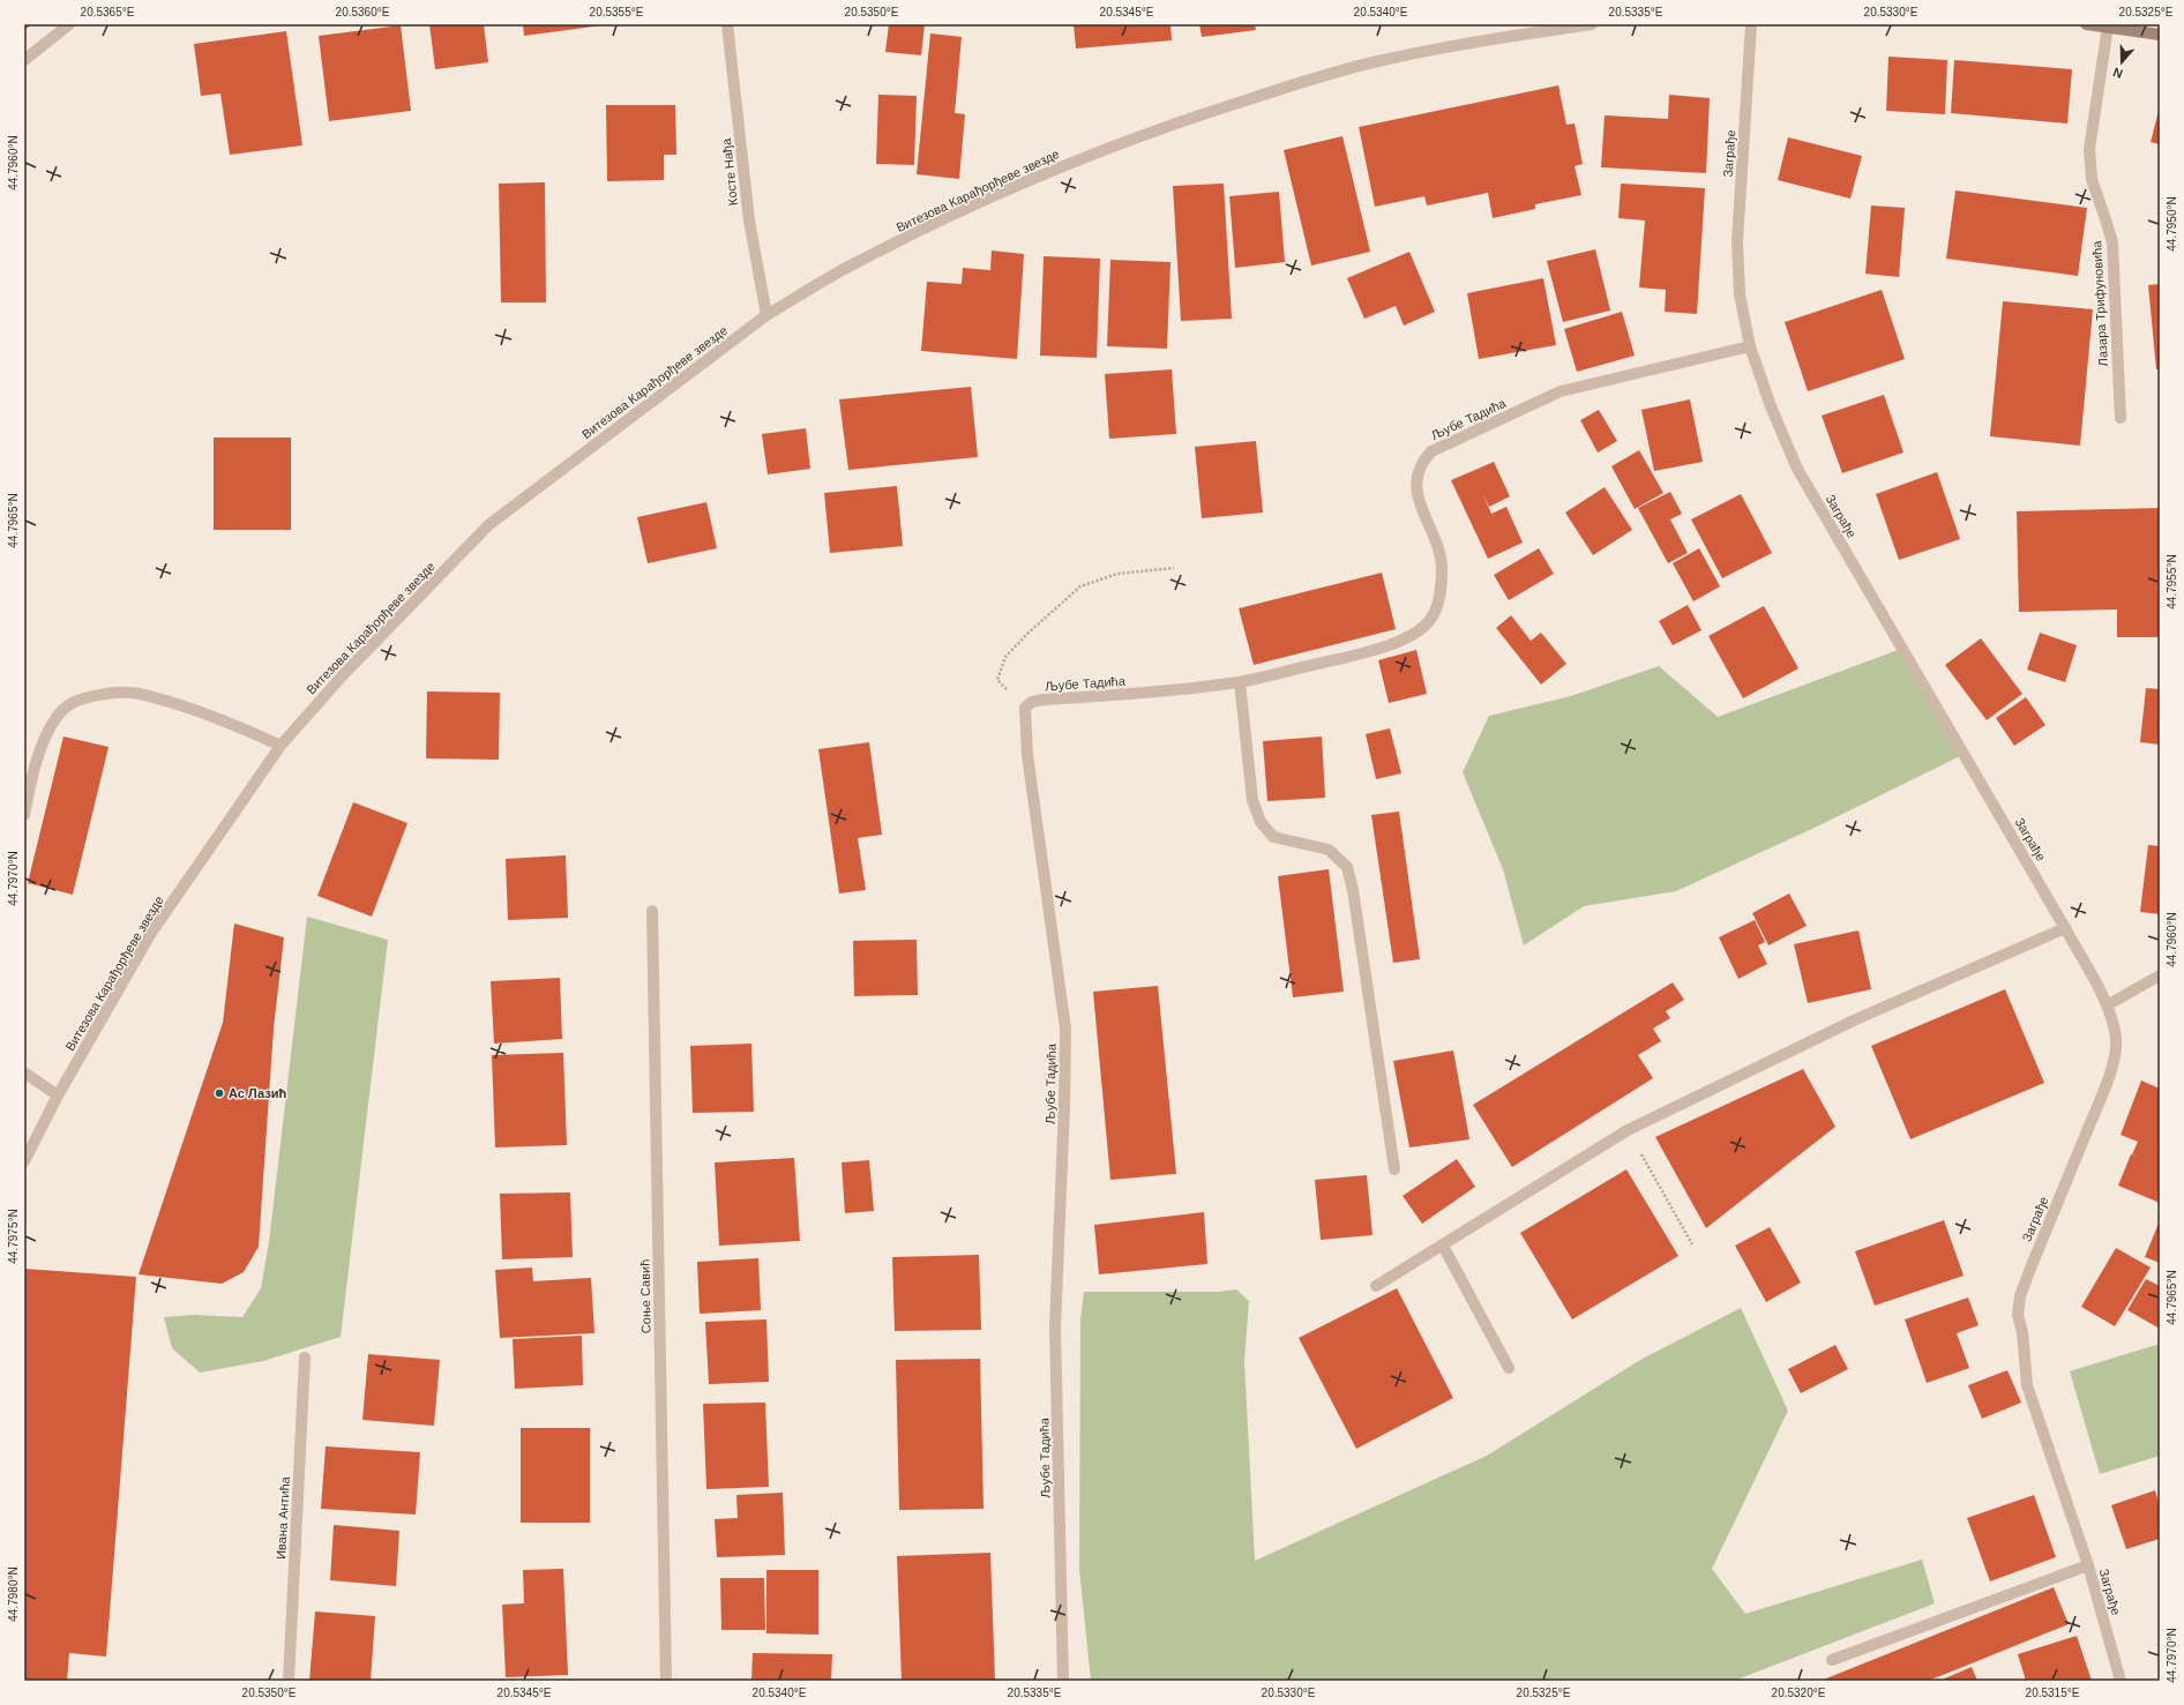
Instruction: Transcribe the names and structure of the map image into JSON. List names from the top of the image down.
{
  "streets": {
    "street": [
      "Заграђе",
      "Косте Нађа",
      "Витезова Карађорђеве звезде",
      "Лазара Трифуновића",
      "Љубе Тадића",
      "Соње Савић",
      "Ивана Антића"
    ]
  },
  "crossings": [
    ["Заграђе", "Љубе Тадића"],
    ["Косте Нађа", "Витезова Карађорђеве звезде"]
  ],
  "places": ["Ас Лазић"],
  "north": "bottom",
  "coordinates": [
    "20.5365°E",
    "20.5360°E",
    "20.5355°E",
    "20.5350°E",
    "20.5345°E",
    "20.5340°E",
    "20.5335°E",
    "20.5330°E",
    "20.5325°E",
    "44.7960°N",
    "44.7950°N",
    "44.7965°N",
    "44.7955°N",
    "44.7970°N",
    "44.7975°N",
    "44.7980°N",
    "20.5320°E",
    "20.5315°E"
  ]
}
